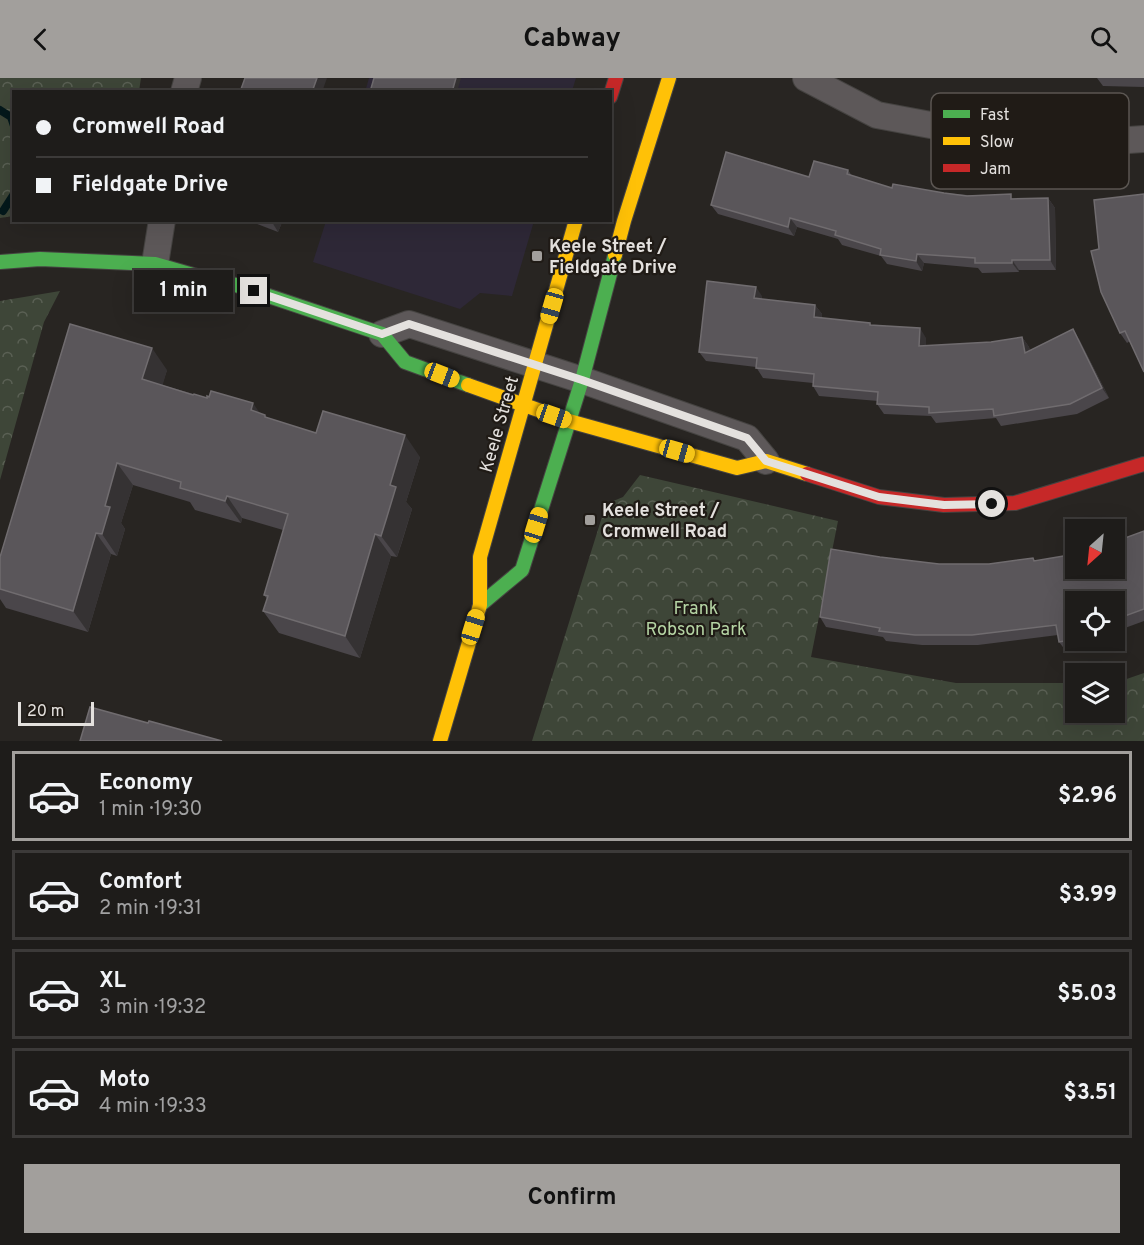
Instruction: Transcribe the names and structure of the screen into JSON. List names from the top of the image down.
{
  "streets": {
    "street": ["Keele Street"]
  },
  "parks": ["Frank Robson Park"],
  "places": {
    "transit": ["Keele Street / Fieldgate Drive", "Keele Street / Cromwell Road"]
  },
  "legend": ["Fast", "Slow", "Jam"],
  "scale_bar": "20 m",
  "north": "bottom left",
  "page": {
    "header": "Cabway",
    "banner": ["Cromwell Road", "Fieldgate Drive"],
    "bubble": "1 min",
    "scale": "20 m",
    "list": [
      {
        "name": "Economy",
        "note": "1 min · 19:30",
        "value": "$2.96"
      },
      {
        "name": "Comfort",
        "note": "2 min · 19:31",
        "value": "$3.99"
      },
      {
        "name": "XL",
        "note": "3 min · 19:32",
        "value": "$5.03"
      },
      {
        "name": "Moto",
        "note": "4 min · 19:33",
        "value": "$3.51"
      }
    ],
    "buttons": "Confirm"
  }
}
